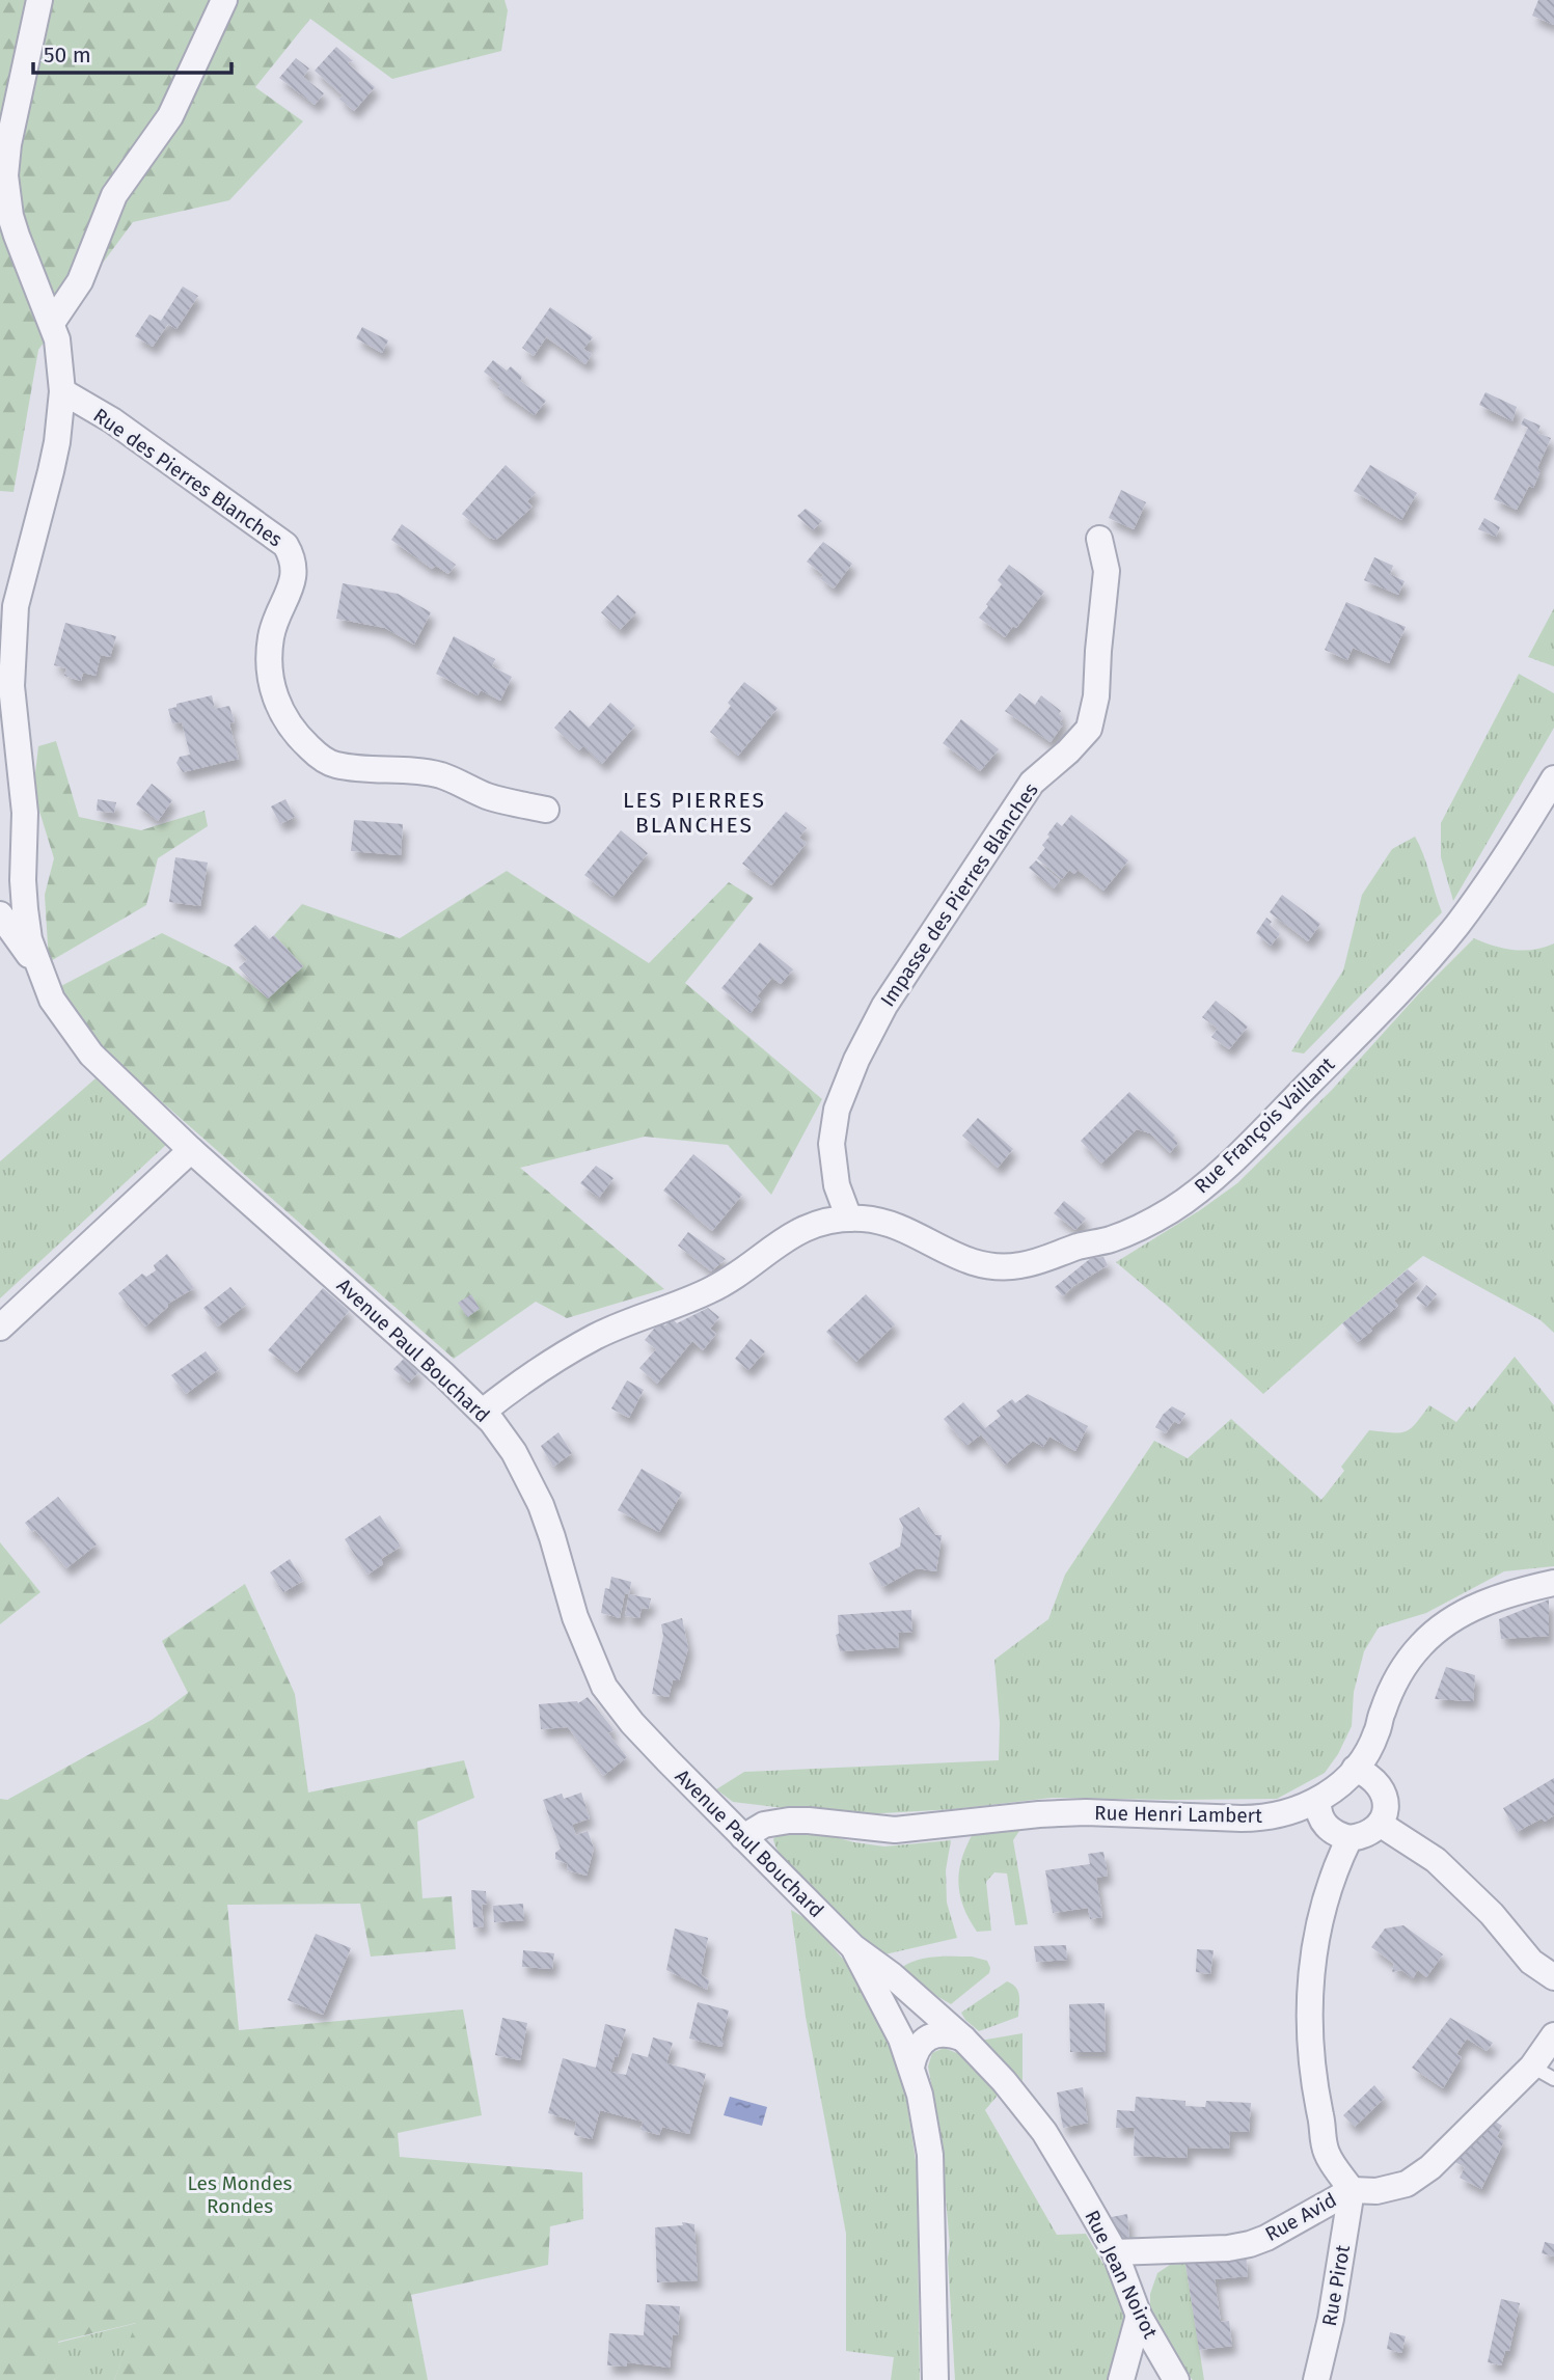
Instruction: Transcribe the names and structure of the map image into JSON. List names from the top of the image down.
{
  "streets": {
    "street": [
      "Rue des Pierres Blanches",
      "Impasse des Pierres Blanches",
      "Rue François Vaillant",
      "Avenue Paul Bouchard",
      "Rue Henri Lambert",
      "Rue Avid",
      "Rue Jean Noirot",
      "Rue Pirot"
    ]
  },
  "crossings": [
    ["Impasse des Pierres Blanches", "Rue François Vaillant"],
    ["Rue François Vaillant", "Avenue Paul Bouchard"],
    ["Avenue Paul Bouchard", "Rue Henri Lambert"],
    ["Avenue Paul Bouchard", "Rue Jean Noirot"],
    ["Rue Avid", "Rue Jean Noirot"],
    ["Rue Avid", "Rue Pirot"]
  ],
  "districts": ["LES PIERRES BLANCHES"],
  "parks": ["Les Mondes Rondes"],
  "scale_bar": "50 m"
}
